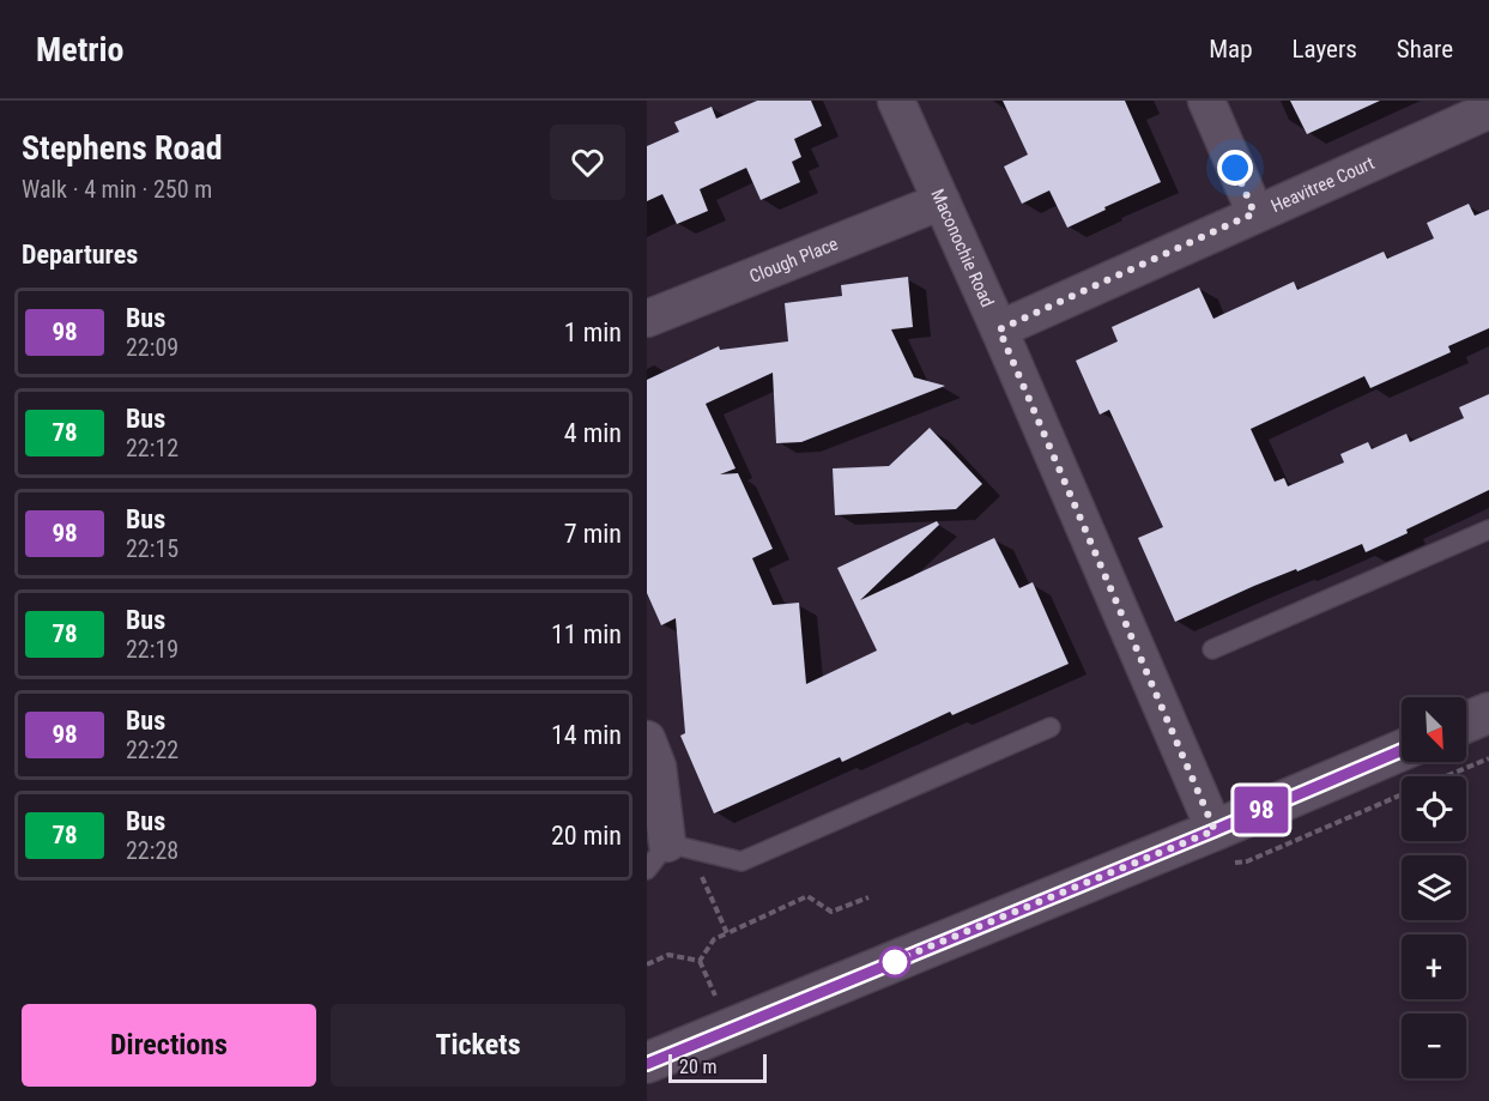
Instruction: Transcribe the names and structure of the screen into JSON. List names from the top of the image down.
{
  "streets": {
    "street": ["Heavitree Court", "Maconochie Road", "Clough Place"]
  },
  "crossings": [
    ["Heavitree Court", "Maconochie Road"],
    ["Maconochie Road", "Clough Place"]
  ],
  "lines": ["bus line 98"],
  "scale_bar": "20 m",
  "north": "bottom right",
  "page": {
    "header": "Metrio",
    "nav": ["Map", "Layers", "Share"],
    "heading": [
      ["Stephens Road", "Walk · 4 min · 250 m"],
      "Departures"
    ],
    "on_map": "98",
    "list": [
      {
        "mark": "98",
        "name": "Bus",
        "note": "22:09",
        "value": "1 min"
      },
      {
        "mark": "78",
        "name": "Bus",
        "note": "22:12",
        "value": "4 min"
      },
      {
        "mark": "98",
        "name": "Bus",
        "note": "22:15",
        "value": "7 min"
      },
      {
        "mark": "78",
        "name": "Bus",
        "note": "22:19",
        "value": "11 min"
      },
      {
        "mark": "98",
        "name": "Bus",
        "note": "22:22",
        "value": "14 min"
      },
      {
        "mark": "78",
        "name": "Bus",
        "note": "22:28",
        "value": "20 min"
      }
    ],
    "map_buttons": ["+", "−"],
    "buttons": ["Directions", "Tickets"],
    "scale": "20 m"
  }
}
